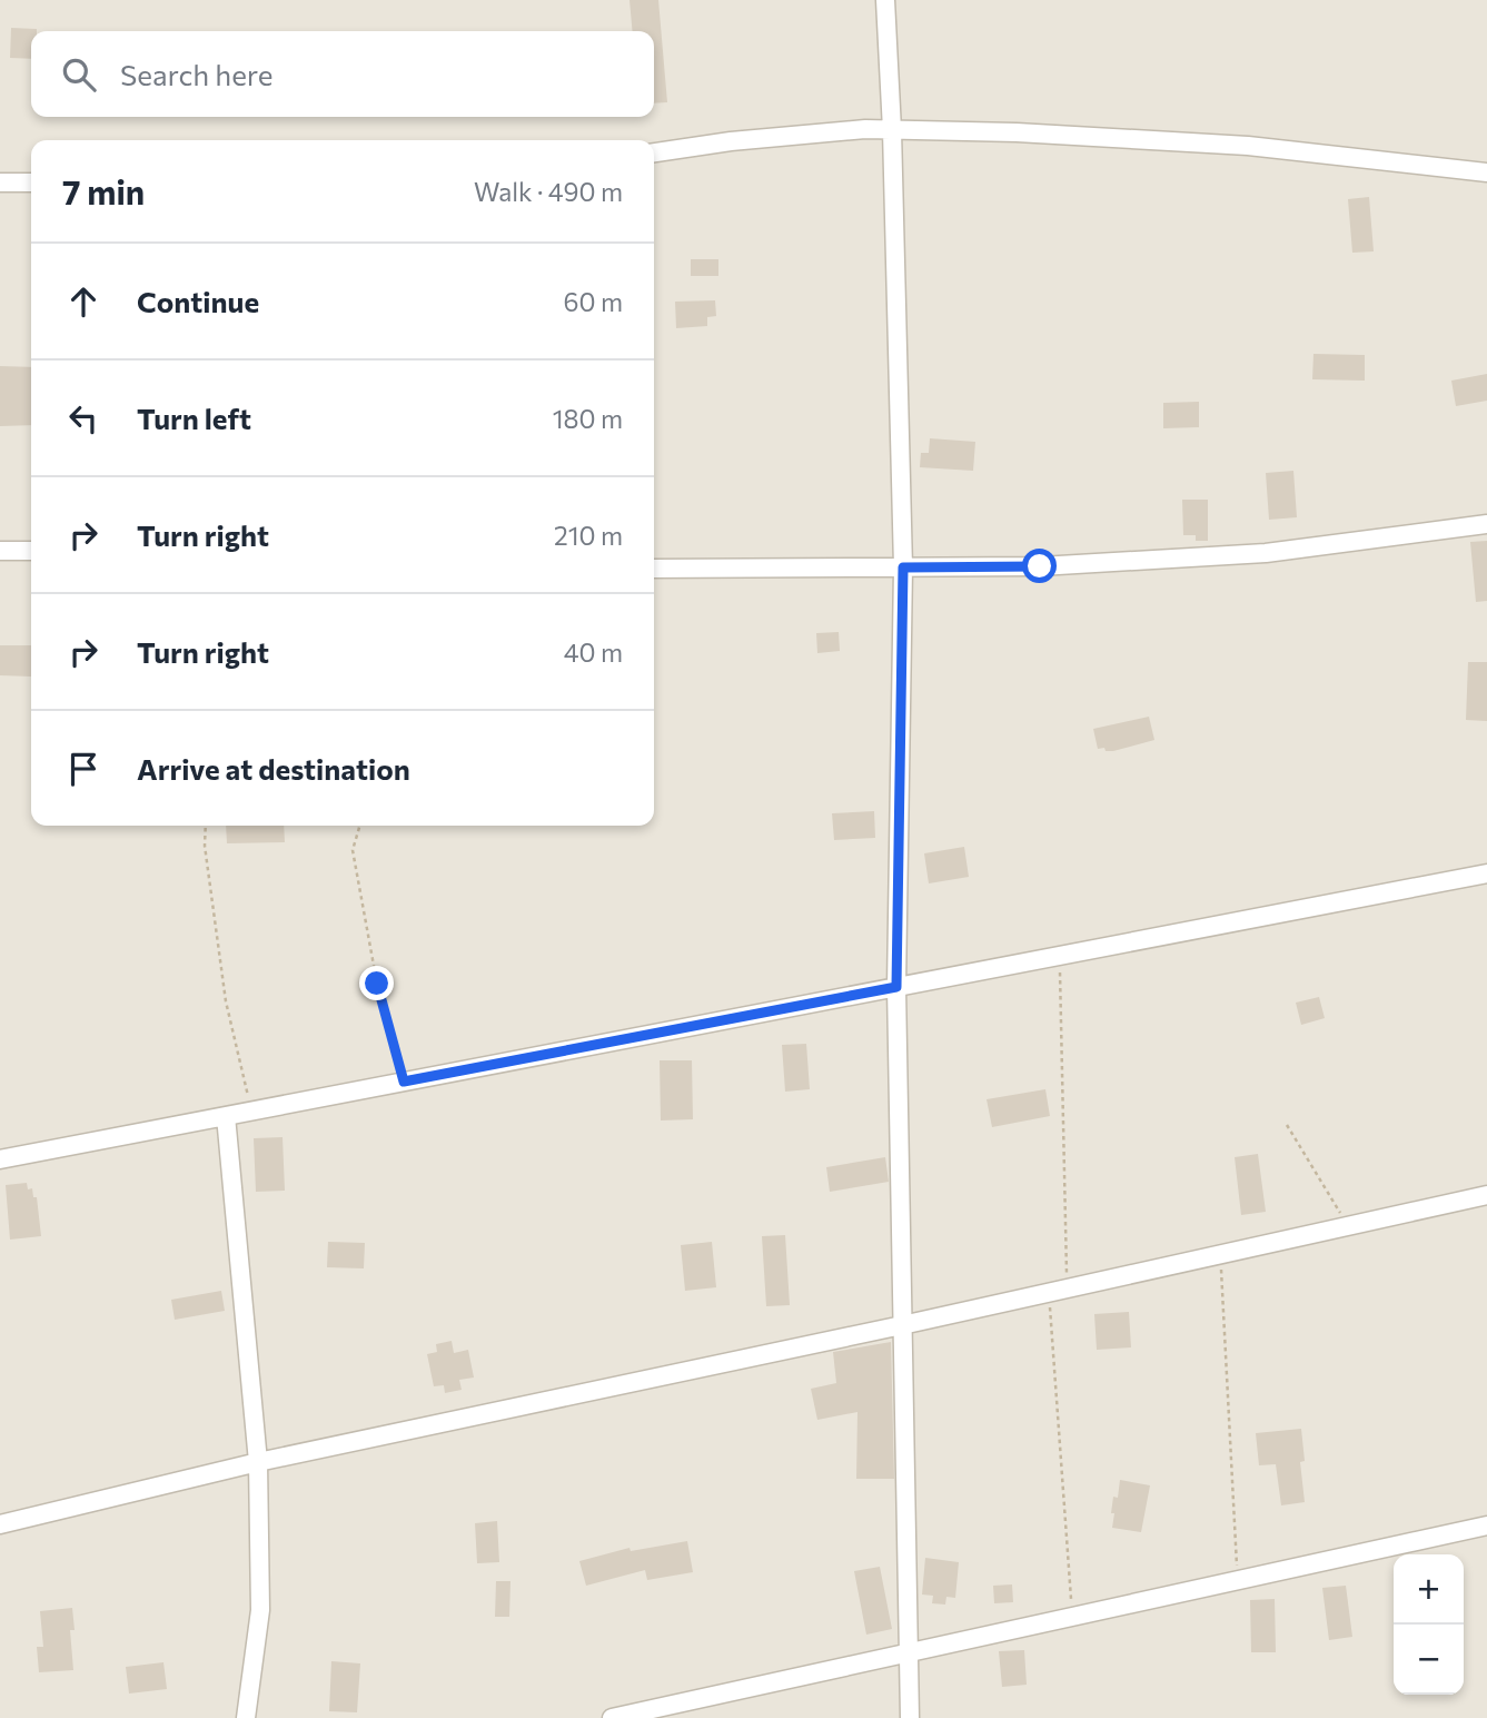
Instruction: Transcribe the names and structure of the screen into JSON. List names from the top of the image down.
{
  "page": {
    "search": "Search here",
    "heading": ["7 min", "Walk · 490 m"],
    "list": [
      ["Continue", "60 m"],
      ["Turn left", "180 m"],
      ["Turn right", "210 m"],
      ["Turn right", "40 m"],
      "Arrive at destination"
    ],
    "map_buttons": ["+", "−"]
  }
}
